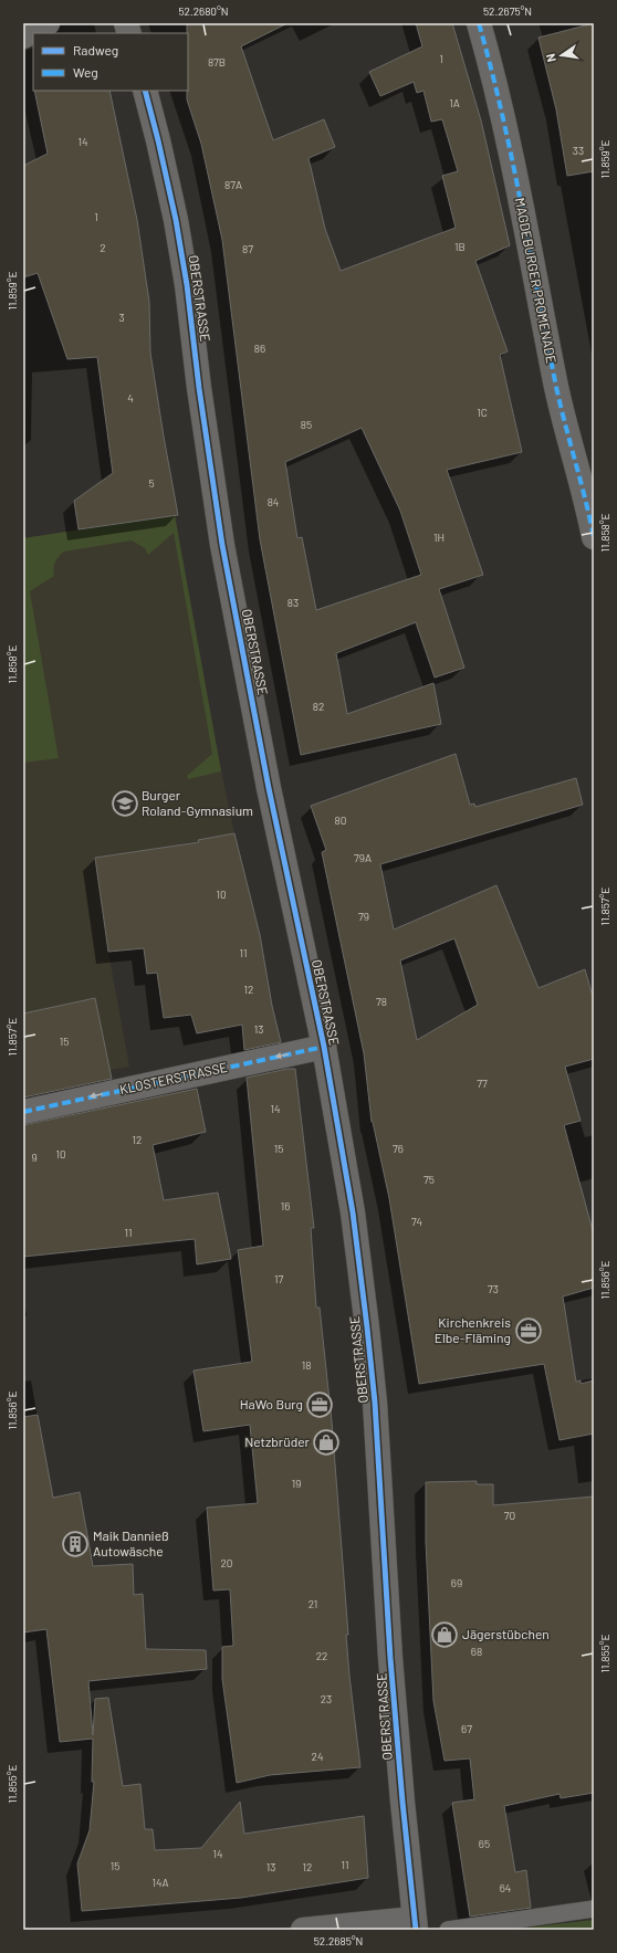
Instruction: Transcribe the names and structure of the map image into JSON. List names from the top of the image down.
{
  "streets": {
    "street": ["MAGDEBURGER PROMENADE", "OBERSTRASSE", "KLOSTERSTRASSE"]
  },
  "crossings": [
    ["OBERSTRASSE", "KLOSTERSTRASSE"]
  ],
  "one_way": ["KLOSTERSTRASSE"],
  "places": {
    "school or university": ["Burger Roland-Gymnasium"],
    "office": ["Kirchenkreis Elbe-Fläming", "HaWo Burg"],
    "shop": ["Netzbrüder", "Jägerstübchen"],
    "building": ["Maik Dannieß Autowäsche"]
  },
  "house_numbers": [
    "1",
    "87B",
    "1A",
    "14",
    "33",
    "87A",
    "1",
    "1B",
    "2",
    "87",
    "3",
    "86",
    "4",
    "1C",
    "85",
    "5",
    "84",
    "1H",
    "83",
    "82",
    "80",
    "79A",
    "10",
    "79",
    "11",
    "12",
    "78",
    "13",
    "15",
    "77",
    "14",
    "12",
    "15",
    "76",
    "10",
    "9",
    "75",
    "16",
    "74",
    "11",
    "17",
    "73",
    "18",
    "19",
    "70",
    "20",
    "69",
    "21",
    "68",
    "22",
    "23",
    "67",
    "24",
    "65",
    "14",
    "11",
    "15",
    "13",
    "12",
    "14A",
    "64"
  ],
  "legend": ["Radweg", "Weg"],
  "north": "left",
  "coordinates": [
    "52.2680°N",
    "52.2675°N",
    "11.859°E",
    "11.858°E",
    "11.857°E",
    "11.856°E",
    "11.855°E",
    "52.2685°N"
  ]
}
